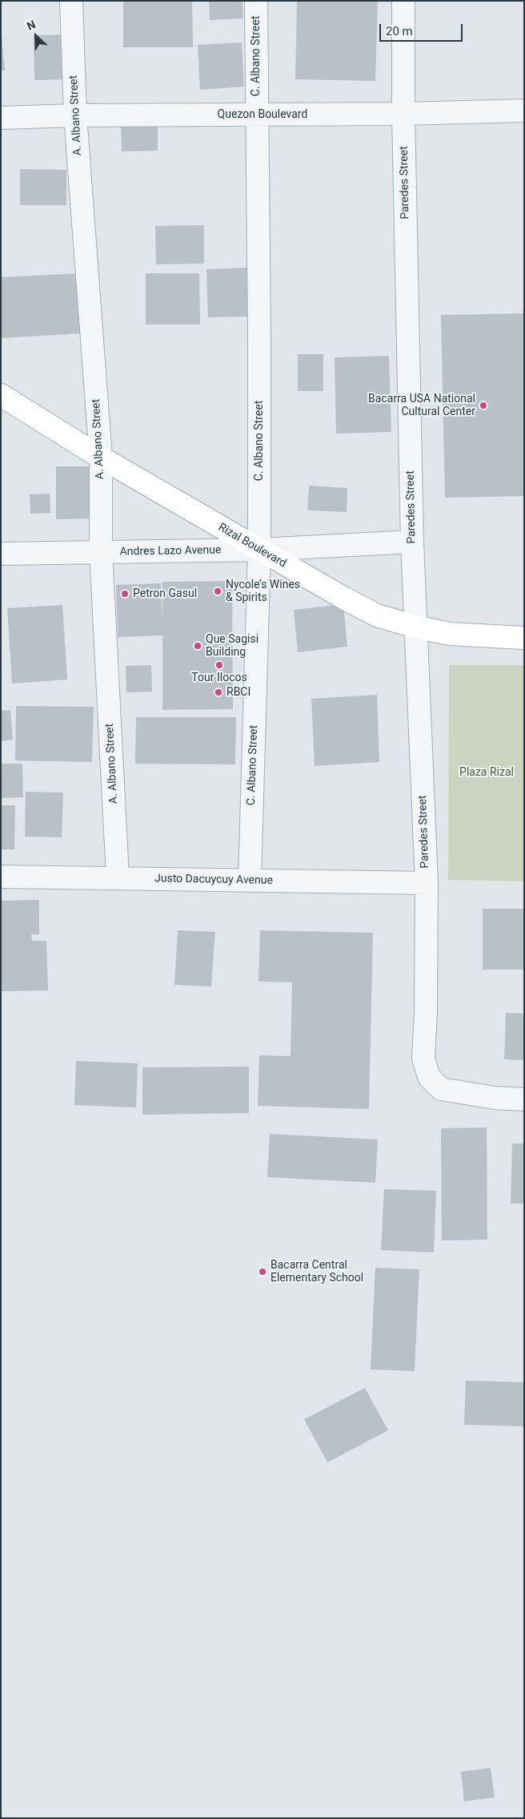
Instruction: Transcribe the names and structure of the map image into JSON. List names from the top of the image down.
{
  "streets": {
    "main road": ["Rizal Boulevard"],
    "street": [
      "C. Albano Street",
      "Quezon Boulevard",
      "A. Albano Street",
      "Paredes Street",
      "Andres Lazo Avenue",
      "Justo Dacuycuy Avenue"
    ]
  },
  "crossings": [
    ["C. Albano Street", "Quezon Boulevard"],
    ["C. Albano Street", "Rizal Boulevard"],
    ["C. Albano Street", "Andres Lazo Avenue"],
    ["C. Albano Street", "Justo Dacuycuy Avenue"],
    ["Quezon Boulevard", "A. Albano Street"],
    ["Quezon Boulevard", "Paredes Street"],
    ["A. Albano Street", "Rizal Boulevard"],
    ["A. Albano Street", "Andres Lazo Avenue"],
    ["A. Albano Street", "Justo Dacuycuy Avenue"],
    ["Paredes Street", "Rizal Boulevard"],
    ["Paredes Street", "Andres Lazo Avenue"],
    ["Paredes Street", "Justo Dacuycuy Avenue"],
    ["Rizal Boulevard", "Andres Lazo Avenue"]
  ],
  "parks": ["Plaza Rizal"],
  "places": [
    "Bacarra USA National Cultural Center",
    "Nycole’s Wines & Spirits",
    "Petron Gasul",
    "Que Sagisi Building",
    "Tour Ilocos",
    "RBCI",
    "Bacarra Central Elementary School"
  ],
  "scale_bar": "20 m",
  "north": "top left"
}
